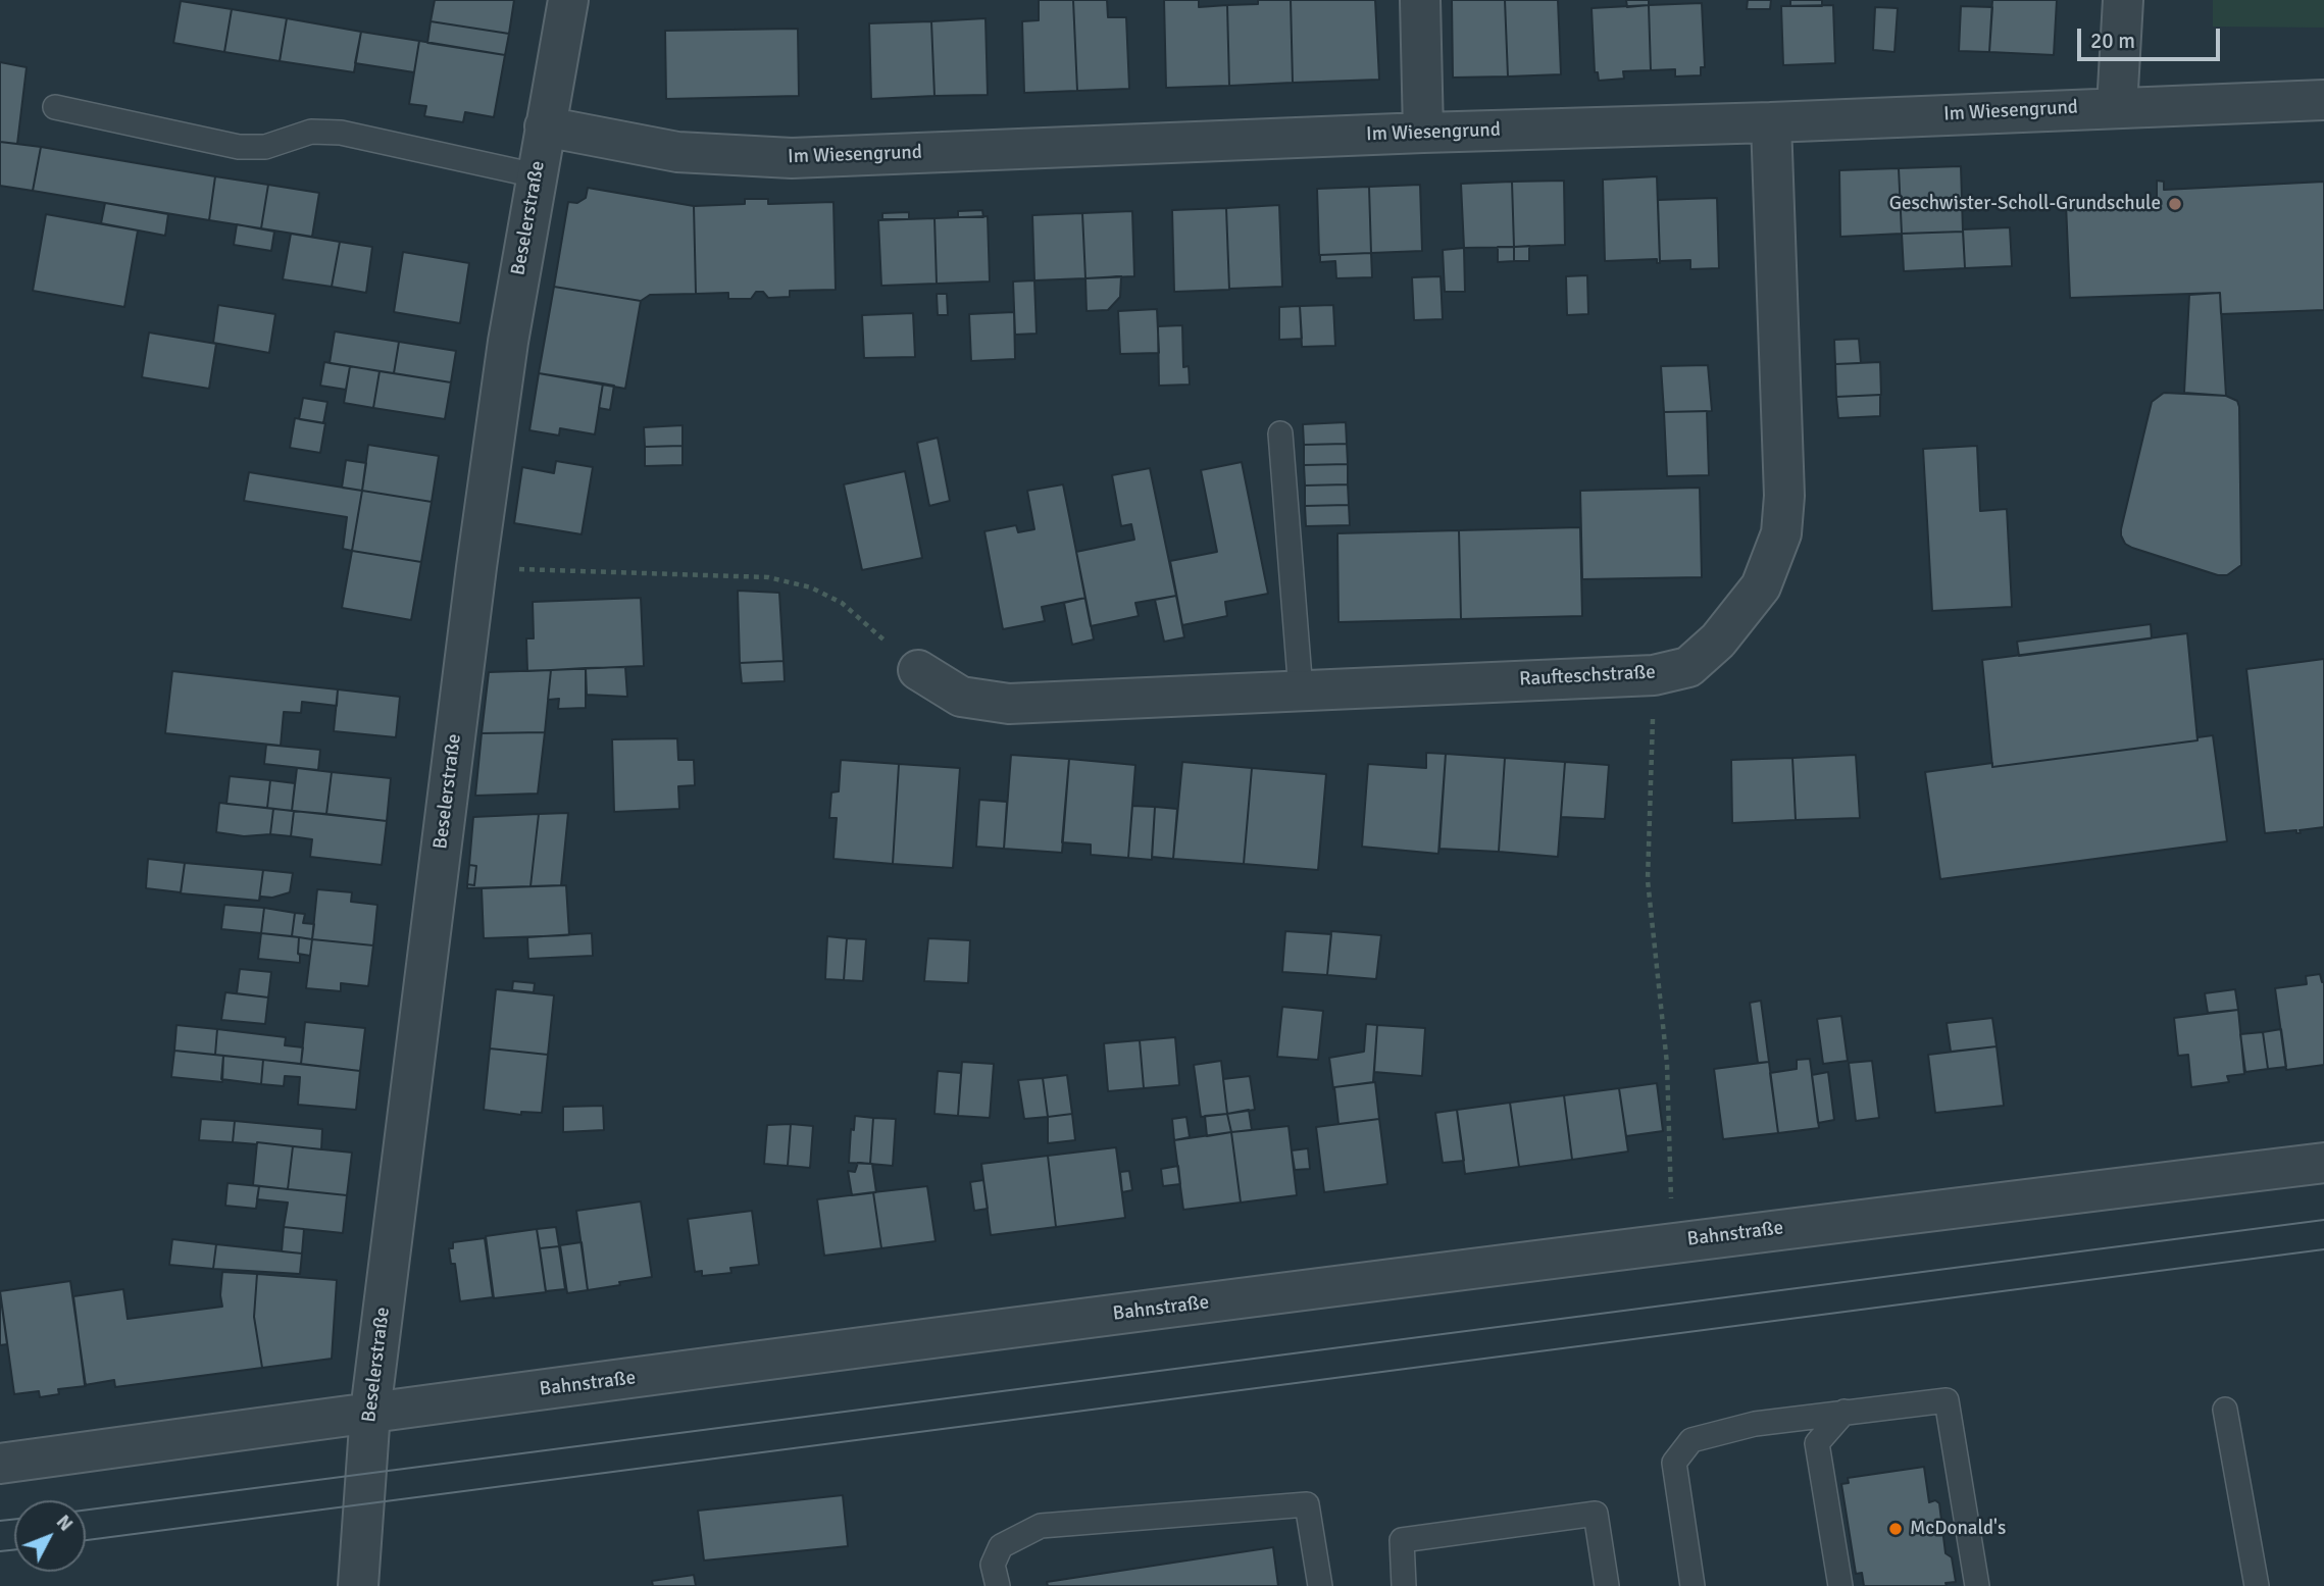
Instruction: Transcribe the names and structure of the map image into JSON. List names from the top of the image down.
{
  "streets": {
    "street": [
      "Im Wiesengrund",
      "Beselerstraße",
      "Raufteschstraße",
      "Bahnstraße"
    ]
  },
  "crossings": [
    ["Im Wiesengrund", "Beselerstraße"],
    ["Im Wiesengrund", "Raufteschstraße"],
    ["Beselerstraße", "Bahnstraße"]
  ],
  "places": ["Geschwister-Scholl-Grundschule", "McDonald's"],
  "scale_bar": "20 m",
  "north": "top right"
}
